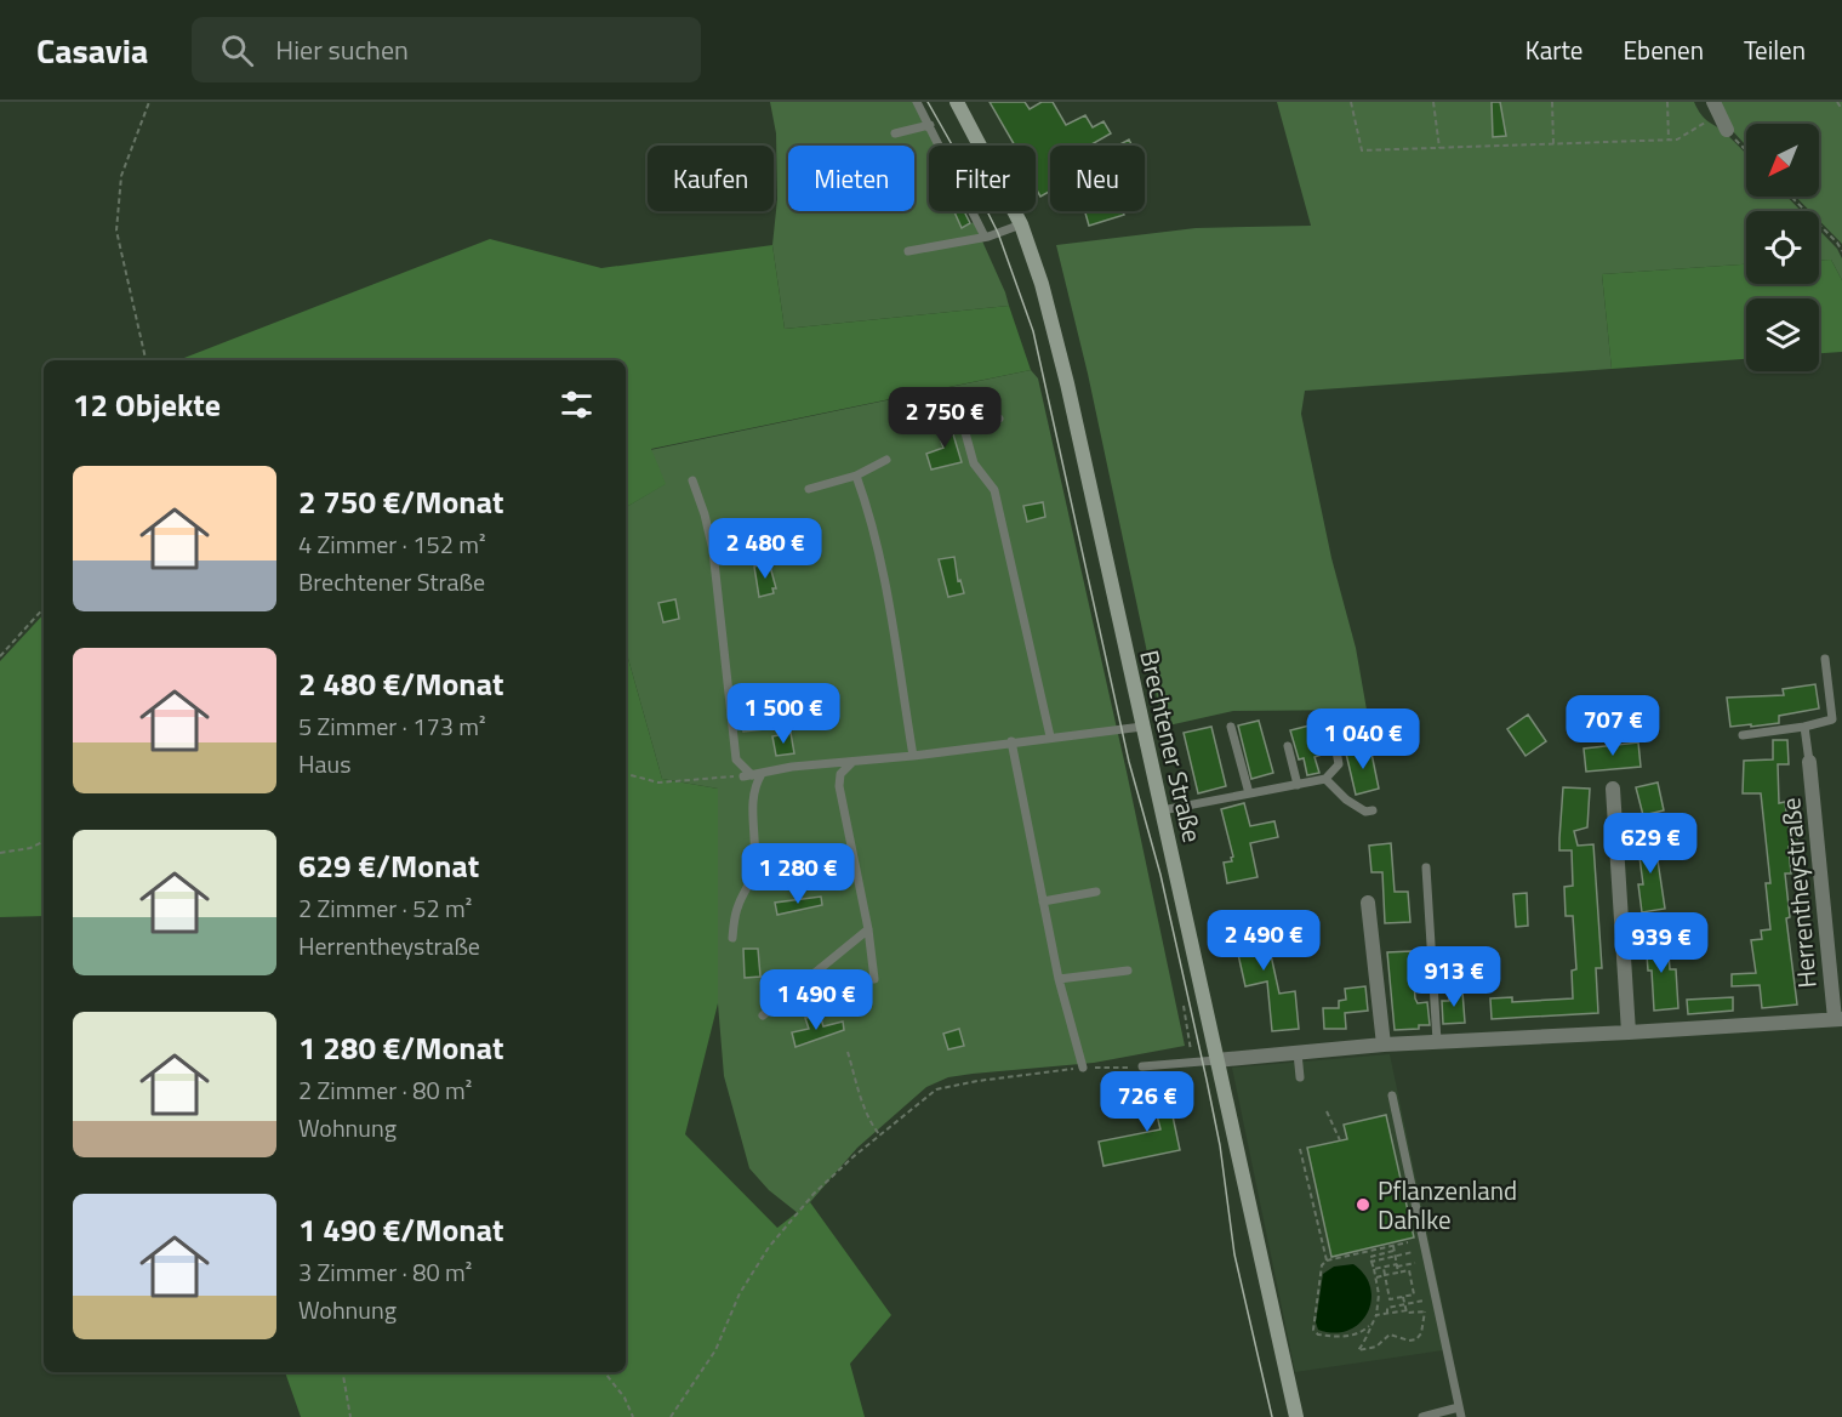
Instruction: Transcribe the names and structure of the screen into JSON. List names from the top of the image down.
{
  "streets": {
    "main road": ["Brechtener Straße"],
    "street": ["Herrentheystraße"]
  },
  "crossings": [
    ["Brechtener Straße", "Herrentheystraße"]
  ],
  "places": ["Pflanzenland Dahlke"],
  "north": "bottom left",
  "page": {
    "header": "Casavia",
    "search": "Hier suchen",
    "nav": ["Karte", "Ebenen", "Teilen"],
    "chip": [
      "Kaufen",
      "Mieten",
      "Filter",
      "Neu"
    ],
    "heading": "12 Objekte",
    "price": [
      "2 750 €",
      "2 480 €",
      "1 500 €",
      "707 €",
      "1 040 €",
      "629 €",
      "1 280 €",
      "2 490 €",
      "939 €",
      "913 €",
      "1 490 €",
      "726 €"
    ],
    "list": [
      {
        "name": "2 750 €/Monat",
        "note": "4 Zimmer · 152 m² · Brechtener Straße"
      },
      {
        "name": "2 480 €/Monat",
        "note": "5 Zimmer · 173 m² · Haus"
      },
      {
        "name": "629 €/Monat",
        "note": "2 Zimmer · 52 m² · Herrentheystraße"
      },
      {
        "name": "1 280 €/Monat",
        "note": "2 Zimmer · 80 m² · Wohnung"
      },
      {
        "name": "1 490 €/Monat",
        "note": "3 Zimmer · 80 m² · Wohnung"
      }
    ]
  }
}
